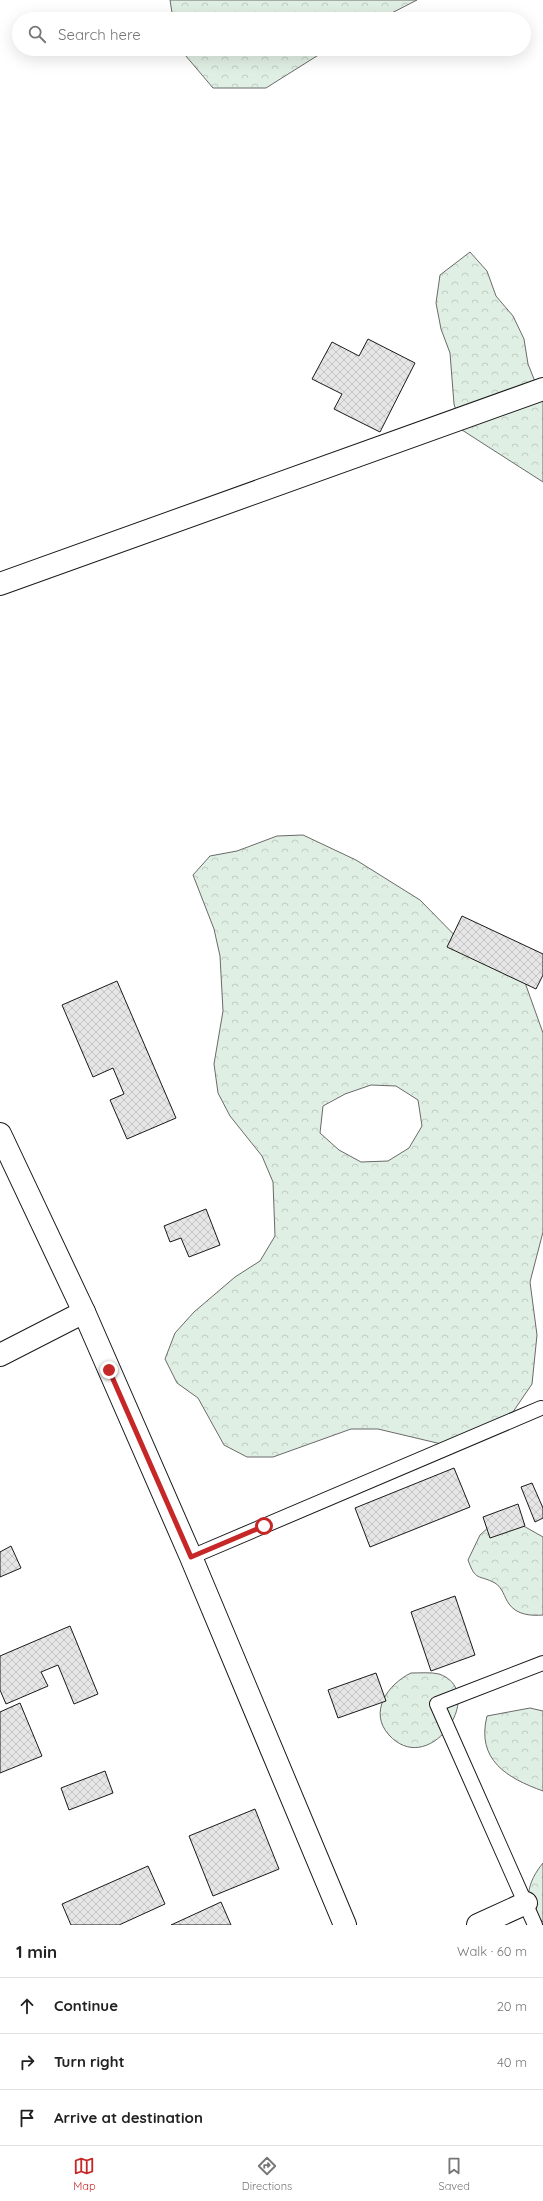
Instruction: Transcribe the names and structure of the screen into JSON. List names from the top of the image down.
{
  "page": {
    "search": "Search here",
    "heading": ["1 min", "Walk · 60 m"],
    "list": [
      ["Continue", "20 m"],
      ["Turn right", "40 m"],
      "Arrive at destination"
    ],
    "nav": ["Map", "Directions", "Saved"]
  }
}
